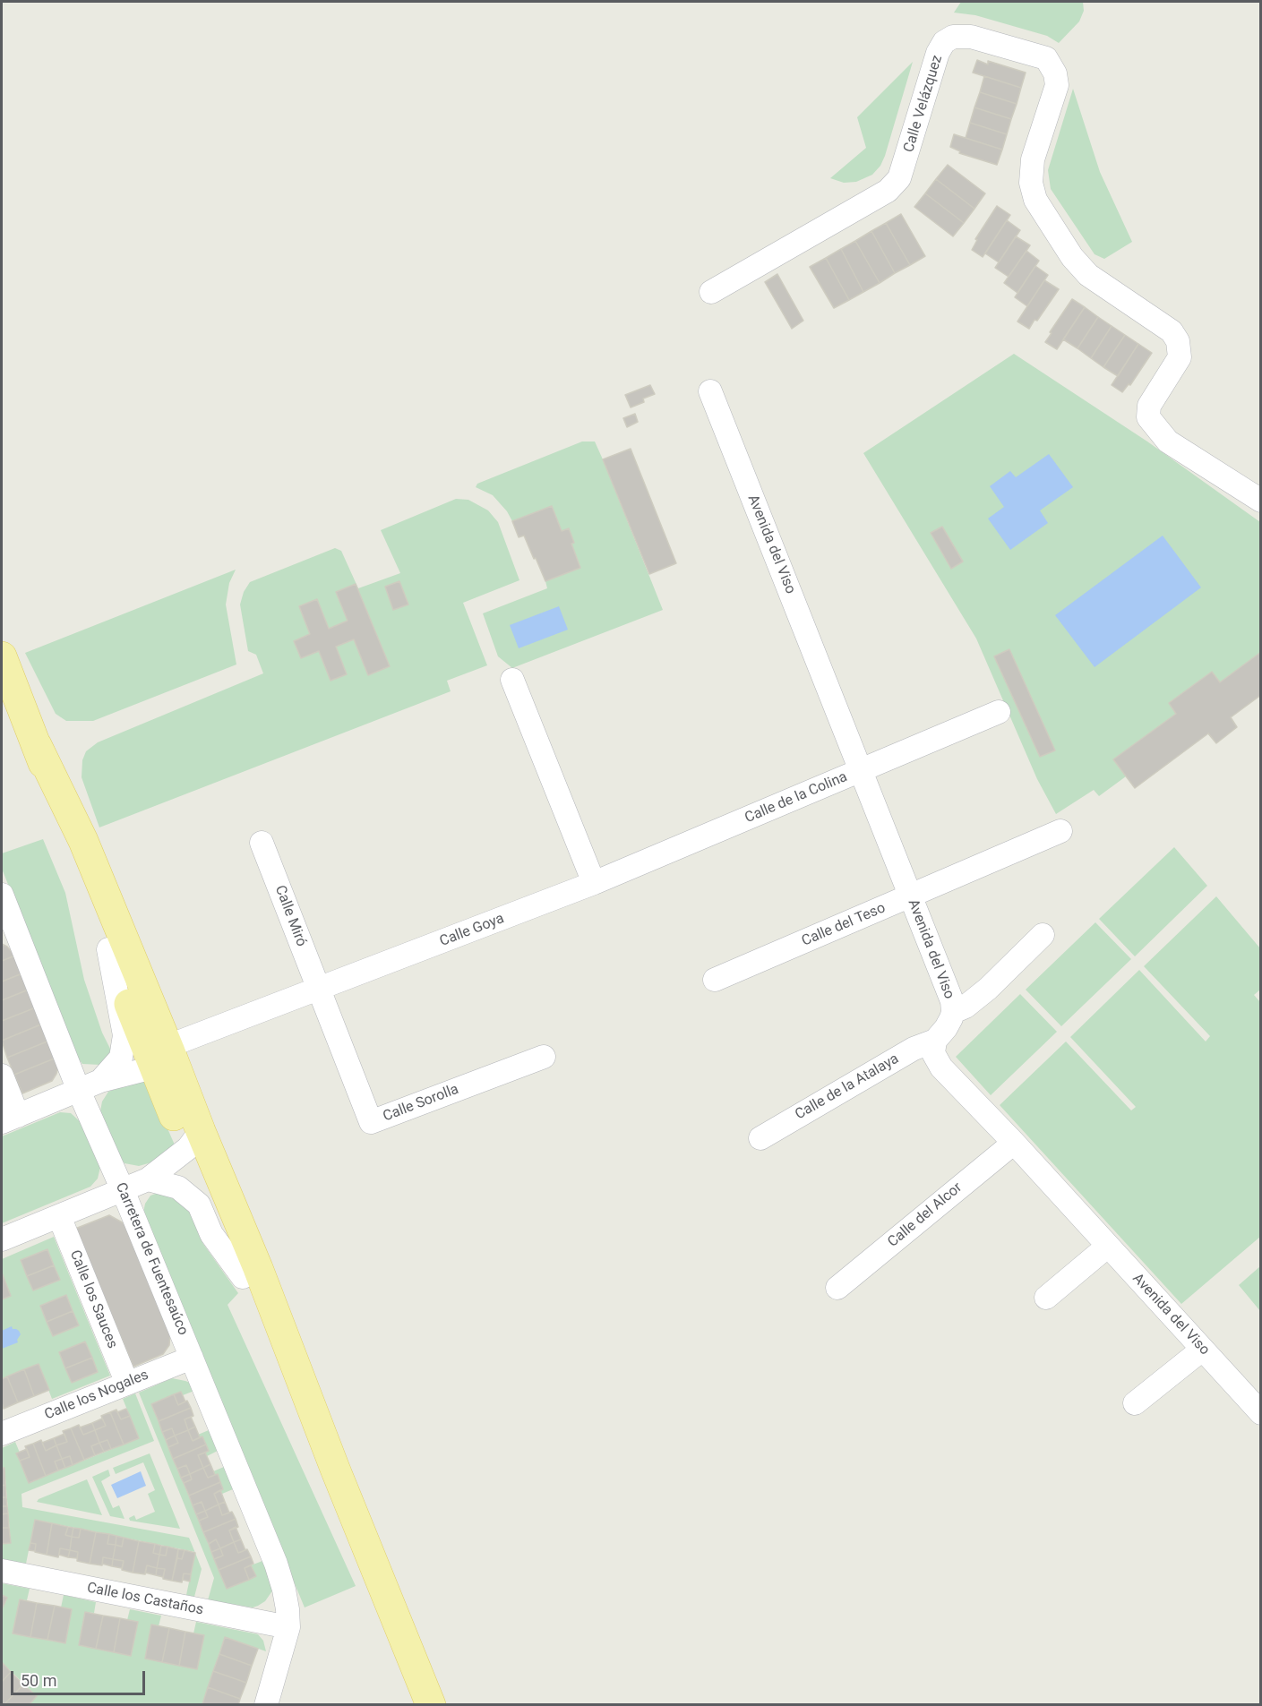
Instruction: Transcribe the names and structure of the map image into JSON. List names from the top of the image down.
{
  "streets": {
    "street": [
      "Calle Velázquez",
      "Avenida del Viso",
      "Calle de la Colina",
      "Calle Miró",
      "Calle del Teso",
      "Calle Goya",
      "Calle de la Atalaya",
      "Calle Sorolla",
      "Calle del Alcor",
      "Carretera de Fuentesaúco",
      "Calle los Sauces",
      "Calle los Nogales",
      "Calle los Castaños"
    ]
  },
  "crossings": [
    ["Avenida del Viso", "Calle de la Colina"],
    ["Avenida del Viso", "Calle del Teso"],
    ["Avenida del Viso", "Calle de la Atalaya"],
    ["Avenida del Viso", "Calle del Alcor"],
    ["Calle de la Colina", "Calle Goya"],
    ["Calle Miró", "Calle Goya"],
    ["Calle Miró", "Calle Sorolla"],
    ["Calle Goya", "Calle Sorolla"],
    ["Carretera de Fuentesaúco", "Calle los Nogales"],
    ["Carretera de Fuentesaúco", "Calle los Castaños"],
    ["Calle los Sauces", "Calle los Nogales"]
  ],
  "scale_bar": "50 m"
}
